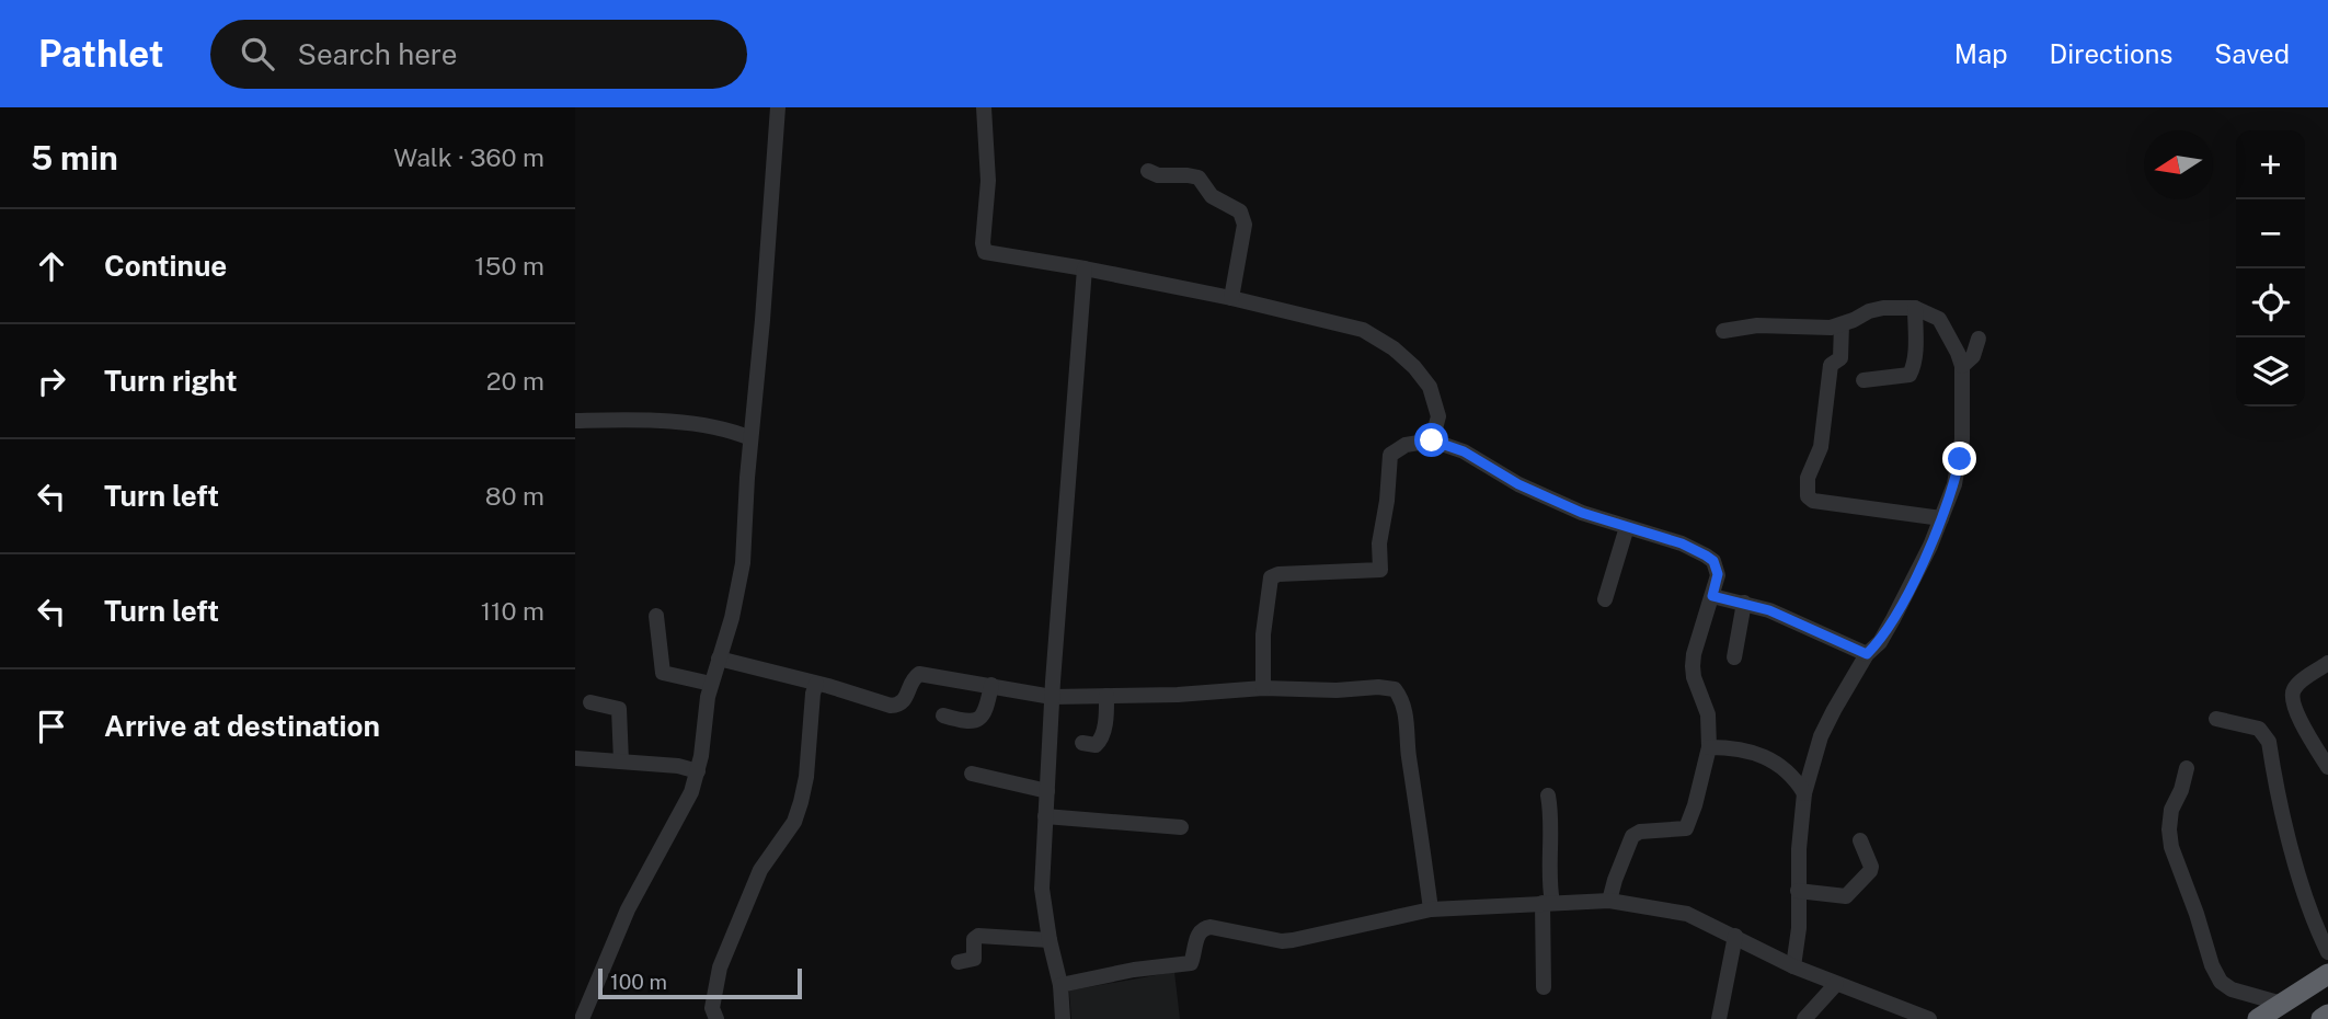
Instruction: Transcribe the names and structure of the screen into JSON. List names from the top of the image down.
{
  "scale_bar": "100 m",
  "north": "left",
  "page": {
    "header": "Pathlet",
    "search": "Search here",
    "nav": ["Map", "Directions", "Saved"],
    "heading": ["5 min", "Walk · 360 m"],
    "map_buttons": ["+", "−"],
    "list": [
      ["Continue", "150 m"],
      ["Turn right", "20 m"],
      ["Turn left", "80 m"],
      ["Turn left", "110 m"],
      "Arrive at destination"
    ],
    "scale": "100 m"
  }
}
